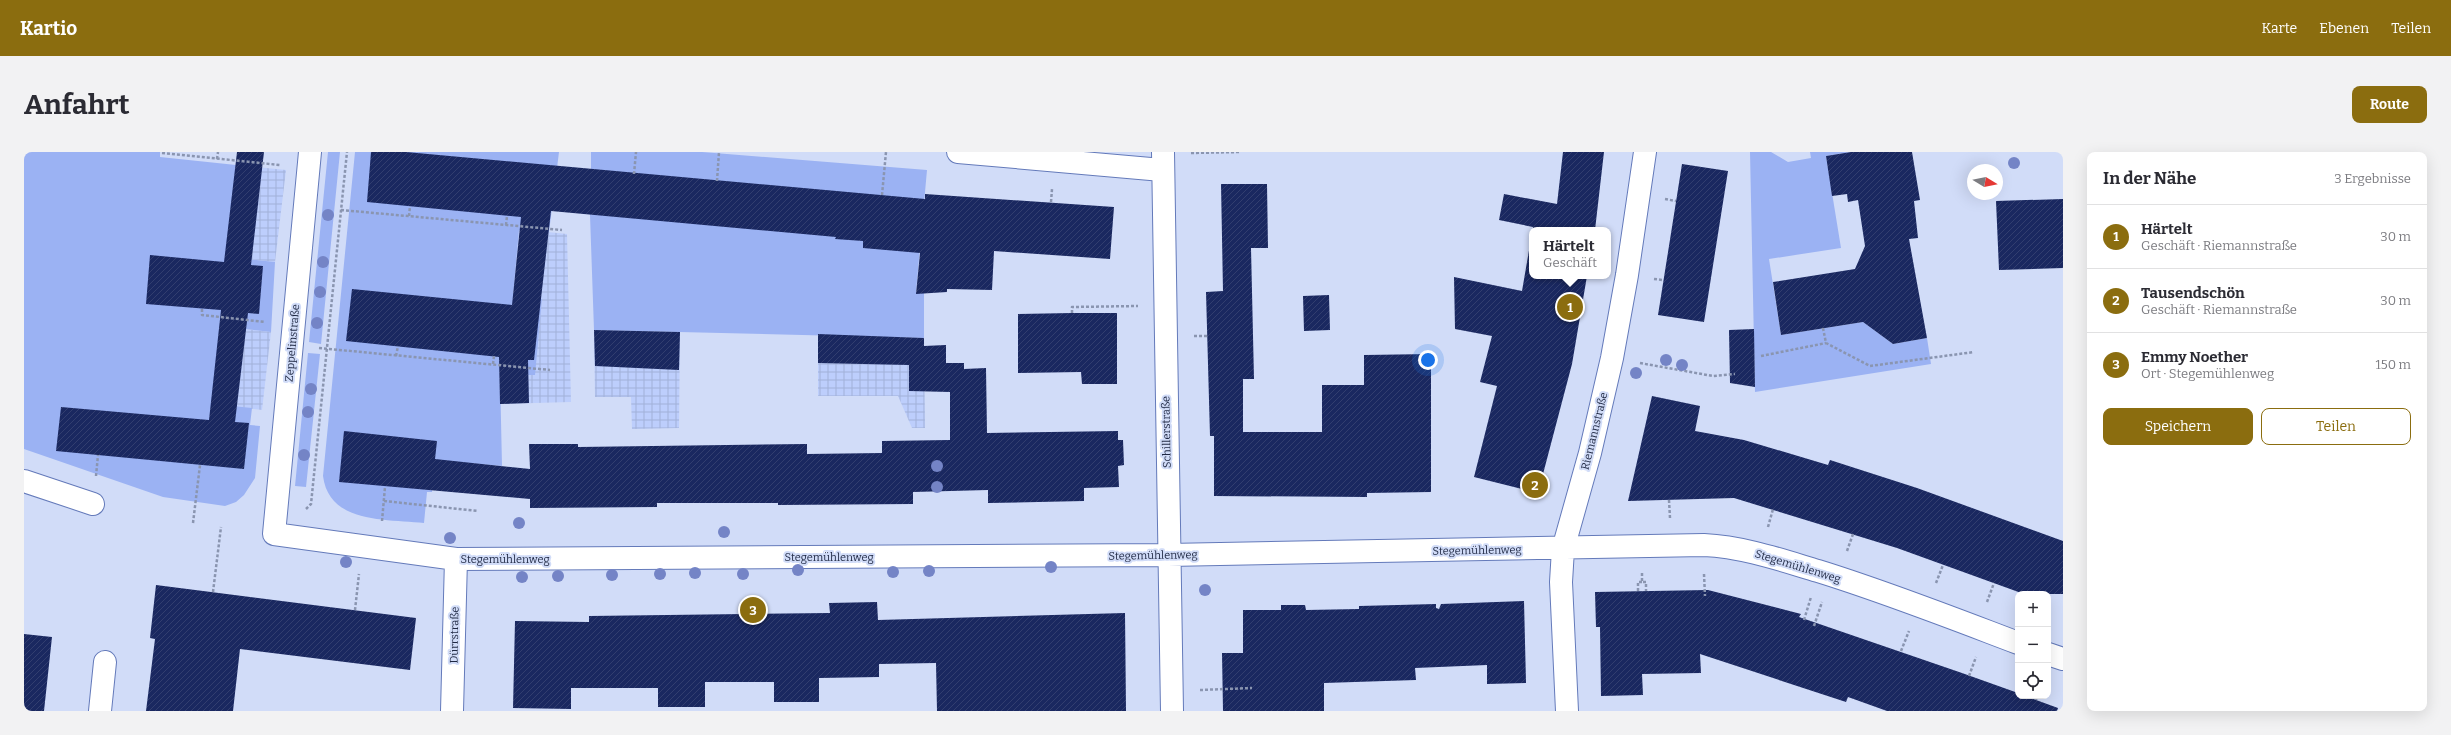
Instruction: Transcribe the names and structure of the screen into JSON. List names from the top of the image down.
{
  "streets": {
    "street": [
      "Zeppelinstraße",
      "Riemannstraße",
      "Schillerstraße",
      "Stegemühlenweg",
      "Dürrstraße"
    ]
  },
  "crossings": [
    ["Zeppelinstraße", "Stegemühlenweg"],
    ["Riemannstraße", "Stegemühlenweg"],
    ["Schillerstraße", "Stegemühlenweg"],
    ["Stegemühlenweg", "Dürrstraße"]
  ],
  "north": "right",
  "page": {
    "header": "Kartio",
    "nav": ["Karte", "Ebenen", "Teilen"],
    "buttons": [
      "Route",
      ["Speichern", "Teilen"]
    ],
    "title": "Anfahrt",
    "heading": ["In der Nähe", "3 Ergebnisse"],
    "list": [
      {
        "mark": "1",
        "name": "Härtelt",
        "note": "Geschäft · Riemannstraße",
        "value": "30 m"
      },
      {
        "mark": "2",
        "name": "Tausendschön",
        "note": "Geschäft · Riemannstraße",
        "value": "30 m"
      },
      {
        "mark": "3",
        "name": "Emmy Noether",
        "note": "Ort · Stegemühlenweg",
        "value": "150 m"
      }
    ],
    "popup": ["Härtelt", "Geschäft"],
    "pins": ["1", "2", "3"],
    "map_buttons": ["+", "−"]
  }
}
